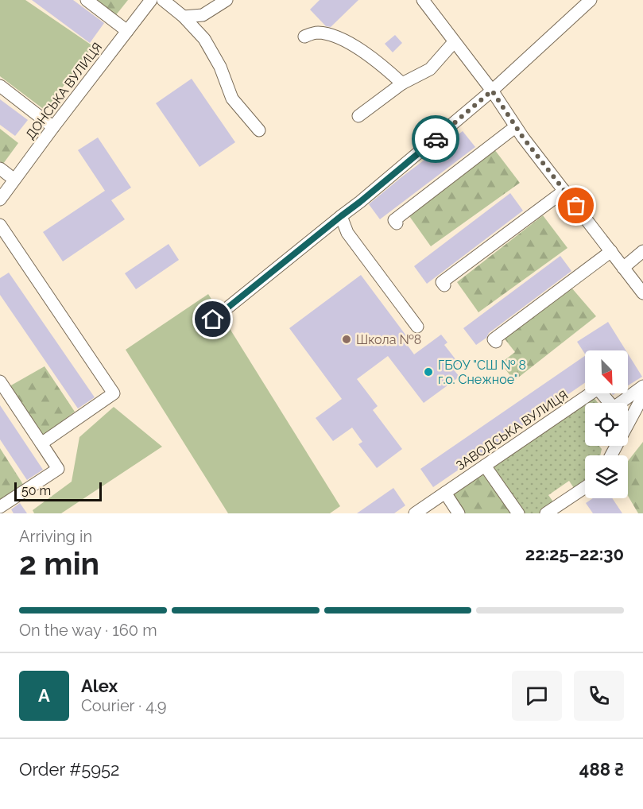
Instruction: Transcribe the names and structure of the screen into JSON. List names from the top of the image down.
{
  "streets": {
    "street": ["ДОНСЬКА ВУЛИЦЯ", "ЗАВОДСЬКА ВУЛИЦЯ"]
  },
  "places": ["Школа №8", "ГБОУ \"СШ № 8 г.о. Снежное\""],
  "scale_bar": "50 m",
  "north": "bottom right",
  "page": {
    "scale": "50 m",
    "heading": ["2 min", "Arriving in", "22:25–22:30"],
    "panel": [
      "Alex",
      "Courier · 4.9",
      "Order #5952",
      "488 ₴"
    ],
    "bar": "On the way · 160 m",
    "round": "A"
  }
}
